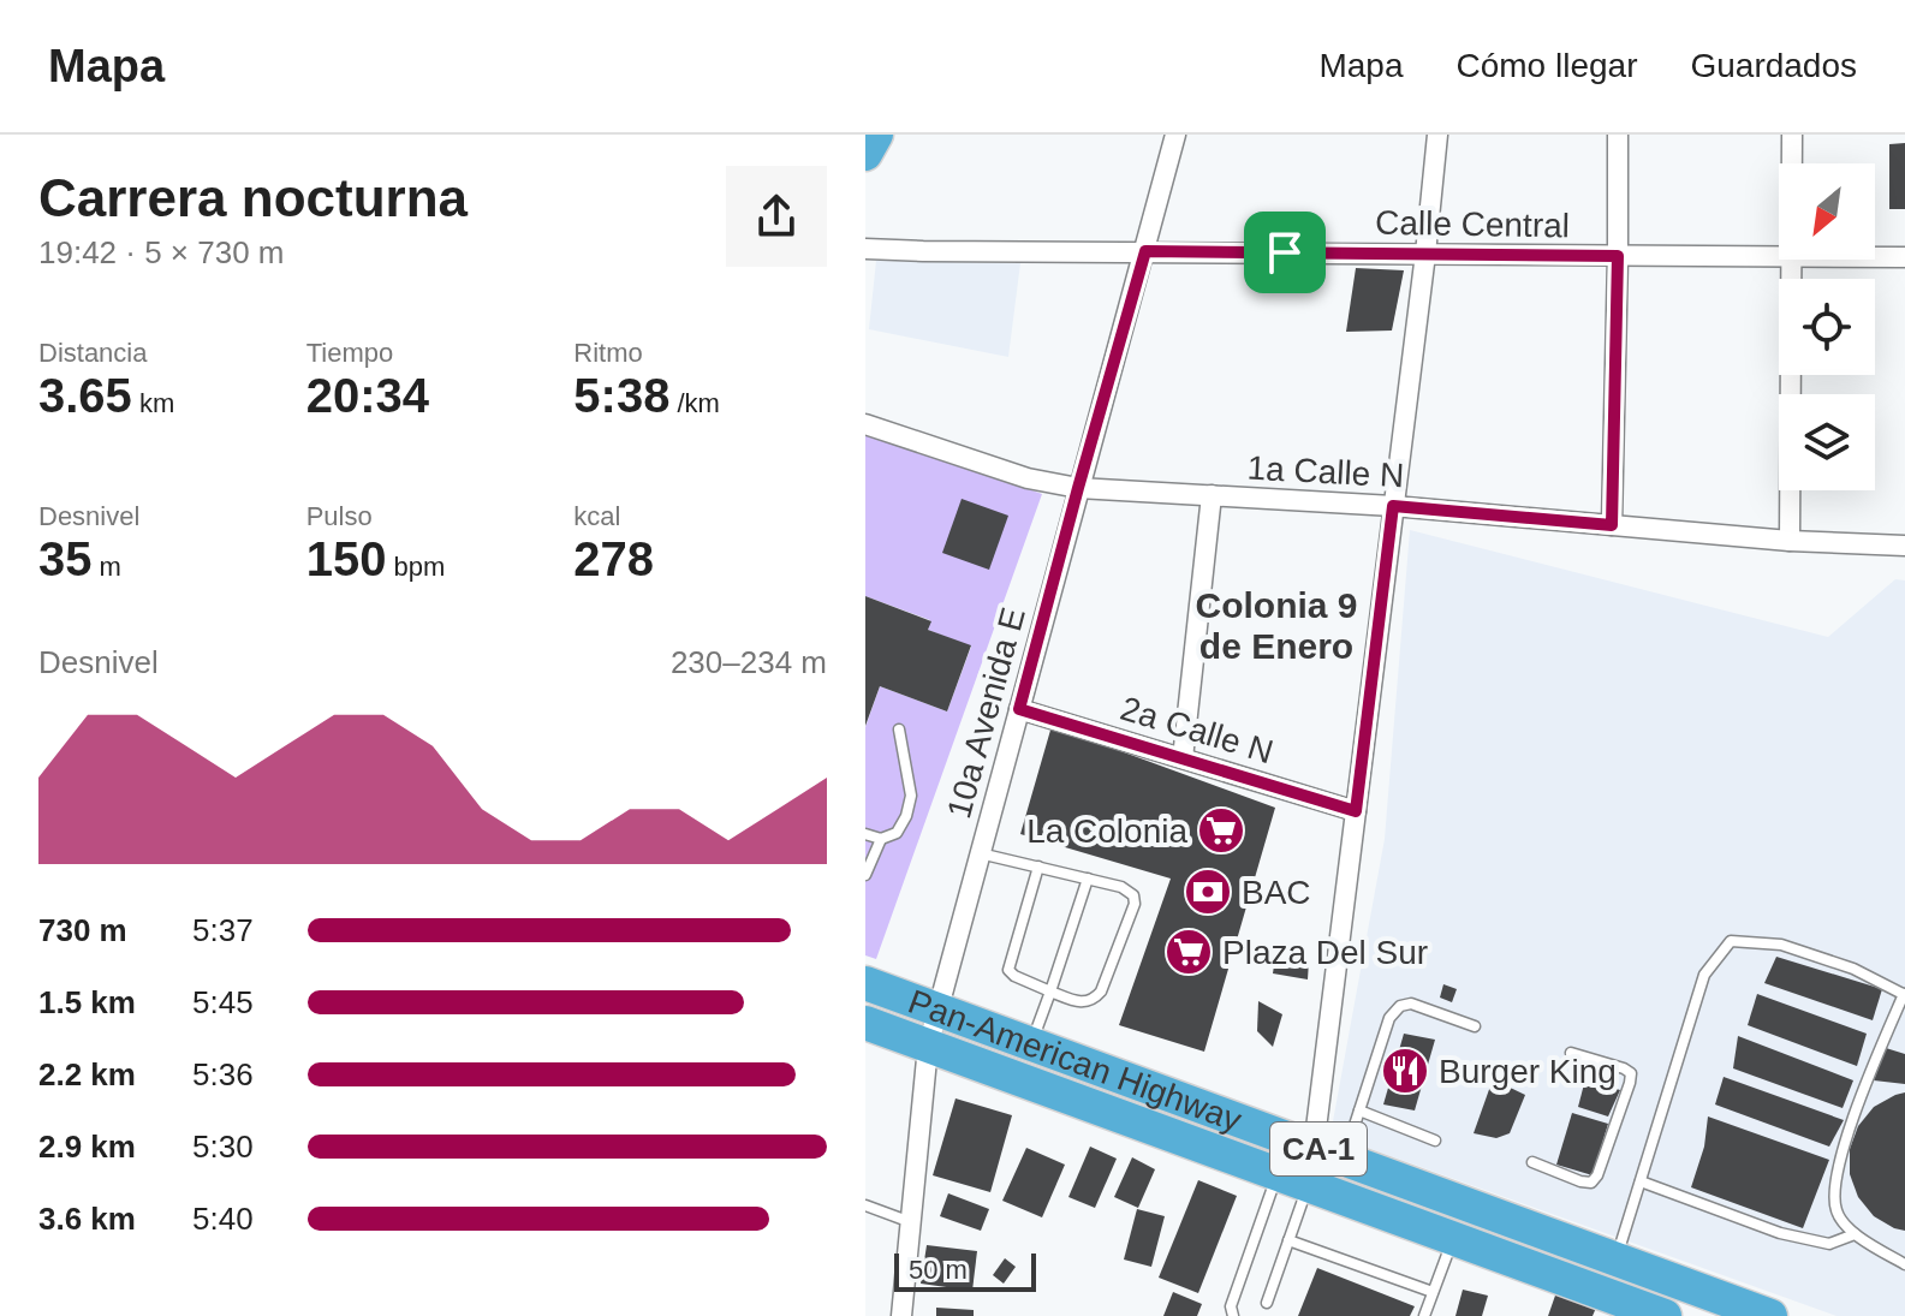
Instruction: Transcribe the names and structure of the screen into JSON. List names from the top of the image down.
{
  "streets": {
    "highway": ["Pan-American Highway", "CA-1"],
    "street": [
      "Calle Central",
      "1a Calle N",
      "10a Avenida E",
      "2a Calle N"
    ]
  },
  "crossings": [
    ["Calle Central", "10a Avenida E"],
    ["1a Calle N", "10a Avenida E"],
    ["10a Avenida E", "2a Calle N"],
    ["10a Avenida E", "Pan-American Highway"],
    ["10a Avenida E", "CA-1"]
  ],
  "districts": ["Colonia 9 de Enero"],
  "places": {
    "supermarket": ["La Colonia", "Plaza Del Sur"],
    "bank": ["BAC"],
    "restaurant": ["Burger King"]
  },
  "scale_bar": "50 m",
  "north": "bottom left",
  "page": {
    "header": "Mapa",
    "nav": ["Mapa", "Cómo llegar", "Guardados"],
    "heading": ["Carrera nocturna", "19:42 · 5 × 730 m"],
    "stats": [
      ["Distancia", "3.65 km"],
      ["Tiempo", "20:34"],
      ["Ritmo", "5:38 /km"],
      ["Desnivel", "35 m"],
      ["Pulso", "150 bpm"],
      ["kcal", "278"]
    ],
    "chart": ["Desnivel", "230–234 m"],
    "list": [
      {
        "name": "730 m",
        "note": "5:37"
      },
      {
        "name": "1.5 km",
        "note": "5:45"
      },
      {
        "name": "2.2 km",
        "note": "5:36"
      },
      {
        "name": "2.9 km",
        "note": "5:30"
      },
      {
        "name": "3.6 km",
        "note": "5:40"
      }
    ],
    "scale": "50 m"
  }
}
